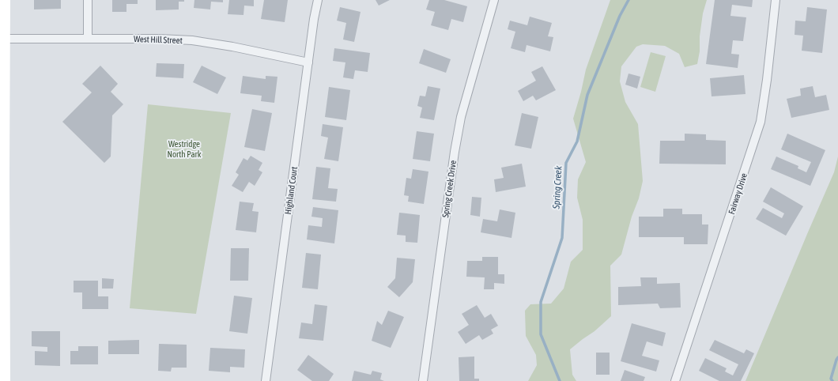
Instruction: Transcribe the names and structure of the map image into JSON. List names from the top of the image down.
{
  "streets": {
    "street": [
      "West Hill Street",
      "Spring Creek Drive",
      "Highland Court",
      "Fairway Drive"
    ]
  },
  "crossings": [
    ["West Hill Street", "Highland Court"]
  ],
  "water": ["Spring Creek"],
  "parks": ["Westridge North Park"]
}
